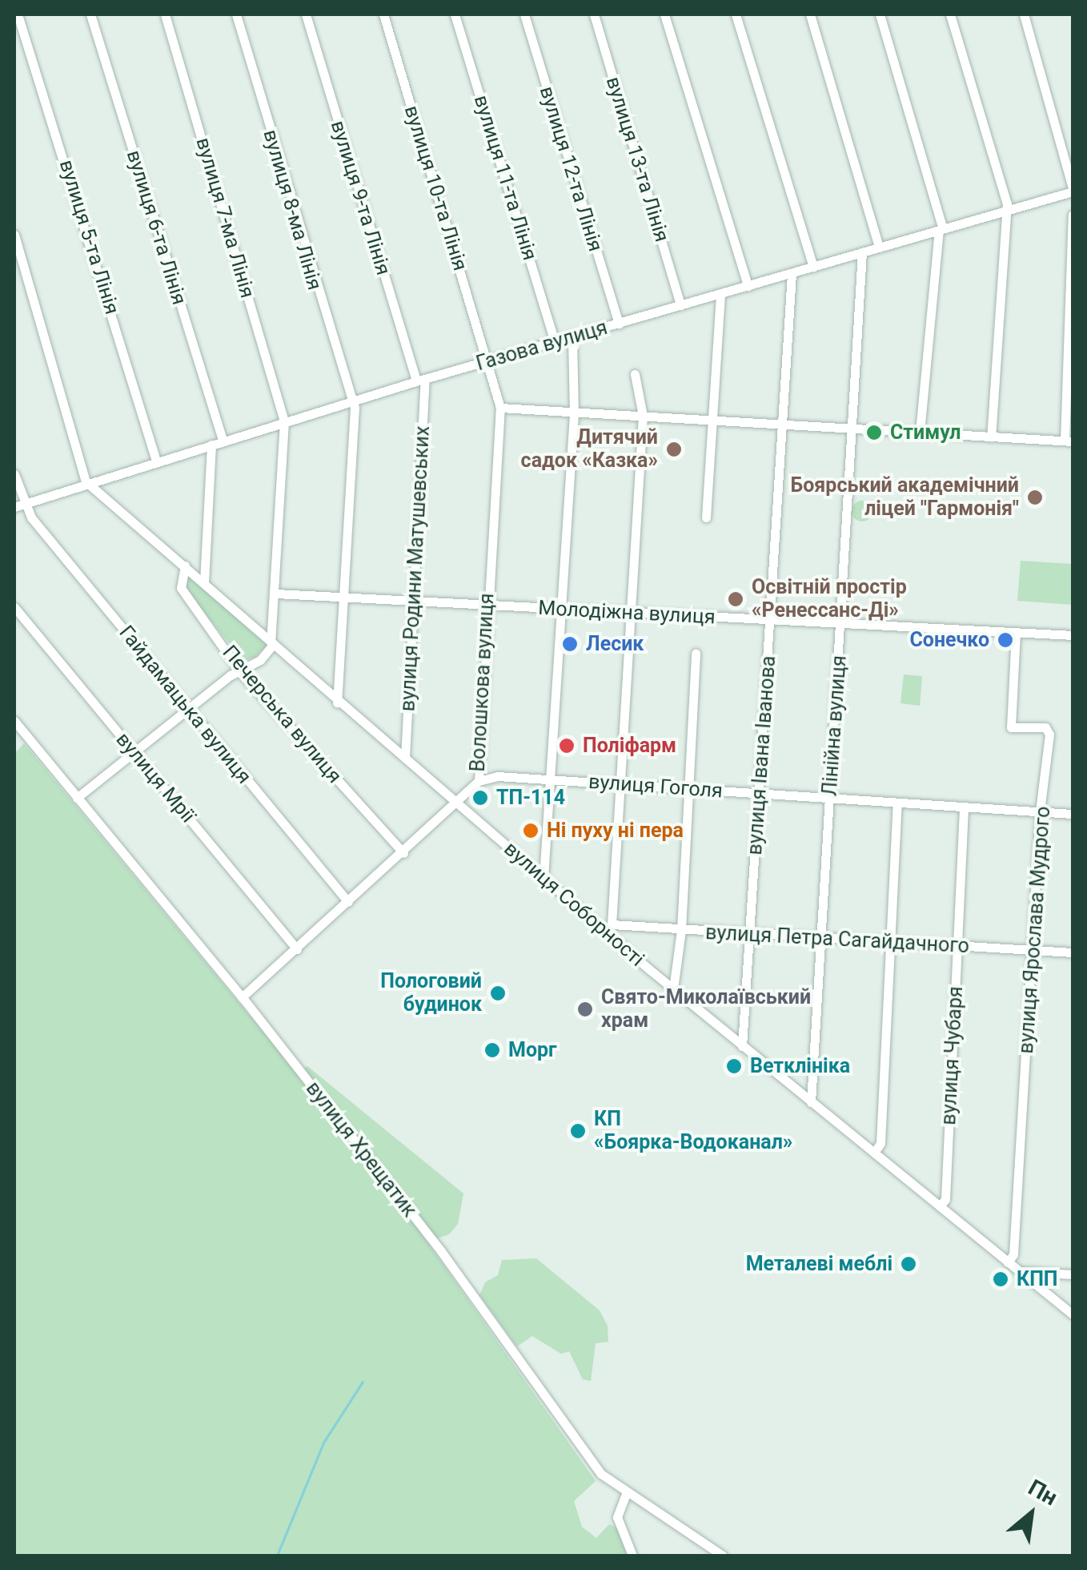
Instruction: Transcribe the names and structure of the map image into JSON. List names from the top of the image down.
{
  "streets": {
    "street": [
      "вулиця 13-та Лінія",
      "вулиця 12-та Лінія",
      "вулиця 11-та Лінія",
      "вулиця 10-та Лінія",
      "вулиця 9-та Лінія",
      "вулиця 8-ма Лінія",
      "вулиця 7-ма Лінія",
      "вулиця 6-та Лінія",
      "вулиця 5-та Лінія",
      "Газова вулиця",
      "вулиця Родини Матушевських",
      "Молодіжна вулиця",
      "Волошкова вулиця",
      "Гайдамацька вулиця",
      "Печерська вулиця",
      "Лінійна вулиця",
      "вулиця Івана Іванова",
      "вулиця Мрії",
      "вулиця Гоголя",
      "вулиця Соборності",
      "вулиця Ярослава Мудрого",
      "вулиця Петра Сагайдачного",
      "вулиця Чубаря",
      "вулиця Хрещатик"
    ]
  },
  "crossings": [
    ["вулиця 13-та Лінія", "Газова вулиця"],
    ["вулиця 12-та Лінія", "Газова вулиця"],
    ["вулиця 11-та Лінія", "Газова вулиця"],
    ["вулиця 10-та Лінія", "Газова вулиця"],
    ["вулиця 10-та Лінія", "Волошкова вулиця"],
    ["вулиця 9-та Лінія", "Газова вулиця"],
    ["вулиця 9-та Лінія", "вулиця Родини Матушевських"],
    ["вулиця 8-ма Лінія", "Газова вулиця"],
    ["вулиця 8-ма Лінія", "Молодіжна вулиця"],
    ["вулиця 8-ма Лінія", "вулиця Соборності"],
    ["вулиця 7-ма Лінія", "Газова вулиця"],
    ["вулиця 7-ма Лінія", "Молодіжна вулиця"],
    ["вулиця 7-ма Лінія", "вулиця Соборності"],
    ["вулиця 6-та Лінія", "Газова вулиця"],
    ["вулиця 5-та Лінія", "Газова вулиця"],
    ["Газова вулиця", "вулиця Родини Матушевських"],
    ["Газова вулиця", "Волошкова вулиця"],
    ["Газова вулиця", "Гайдамацька вулиця"],
    ["Газова вулиця", "Лінійна вулиця"],
    ["Газова вулиця", "вулиця Івана Іванова"],
    ["Газова вулиця", "вулиця Соборності"],
    ["вулиця Родини Матушевських", "Молодіжна вулиця"],
    ["вулиця Родини Матушевських", "вулиця Соборності"],
    ["Молодіжна вулиця", "Волошкова вулиця"],
    ["Молодіжна вулиця", "Лінійна вулиця"],
    ["Молодіжна вулиця", "вулиця Івана Іванова"],
    ["Молодіжна вулиця", "вулиця Ярослава Мудрого"],
    ["Волошкова вулиця", "Гайдамацька вулиця"],
    ["Волошкова вулиця", "Печерська вулиця"],
    ["Волошкова вулиця", "вулиця Мрії"],
    ["Волошкова вулиця", "вулиця Гоголя"],
    ["Волошкова вулиця", "вулиця Соборності"],
    ["Волошкова вулиця", "вулиця Хрещатик"],
    ["Печерська вулиця", "вулиця Соборності"],
    ["Лінійна вулиця", "вулиця Гоголя"],
    ["Лінійна вулиця", "вулиця Соборності"],
    ["Лінійна вулиця", "вулиця Петра Сагайдачного"],
    ["вулиця Івана Іванова", "вулиця Гоголя"],
    ["вулиця Івана Іванова", "вулиця Соборності"],
    ["вулиця Івана Іванова", "вулиця Петра Сагайдачного"],
    ["вулиця Гоголя", "вулиця Ярослава Мудрого"],
    ["вулиця Гоголя", "вулиця Чубаря"],
    ["вулиця Соборності", "вулиця Ярослава Мудрого"],
    ["вулиця Соборності", "вулиця Петра Сагайдачного"],
    ["вулиця Соборності", "вулиця Чубаря"],
    ["вулиця Ярослава Мудрого", "вулиця Петра Сагайдачного"],
    ["вулиця Петра Сагайдачного", "вулиця Чубаря"]
  ],
  "places": [
    "Стимул",
    "Дитячий садок «Казка»",
    "Боярський академічний ліцей \"Гармонія\"",
    "Освітній простір «Ренессанс-Ді»",
    "Сонечко",
    "Лесик",
    "Поліфарм",
    "ТП-114",
    "Ні пуху ні пера",
    "Пологовий будинок",
    "Свято-Миколаївський храм",
    "Морг",
    "Ветклініка",
    "КП «Боярка-Водоканал»",
    "Металеві меблі",
    "КПП"
  ],
  "north": "top right"
}
